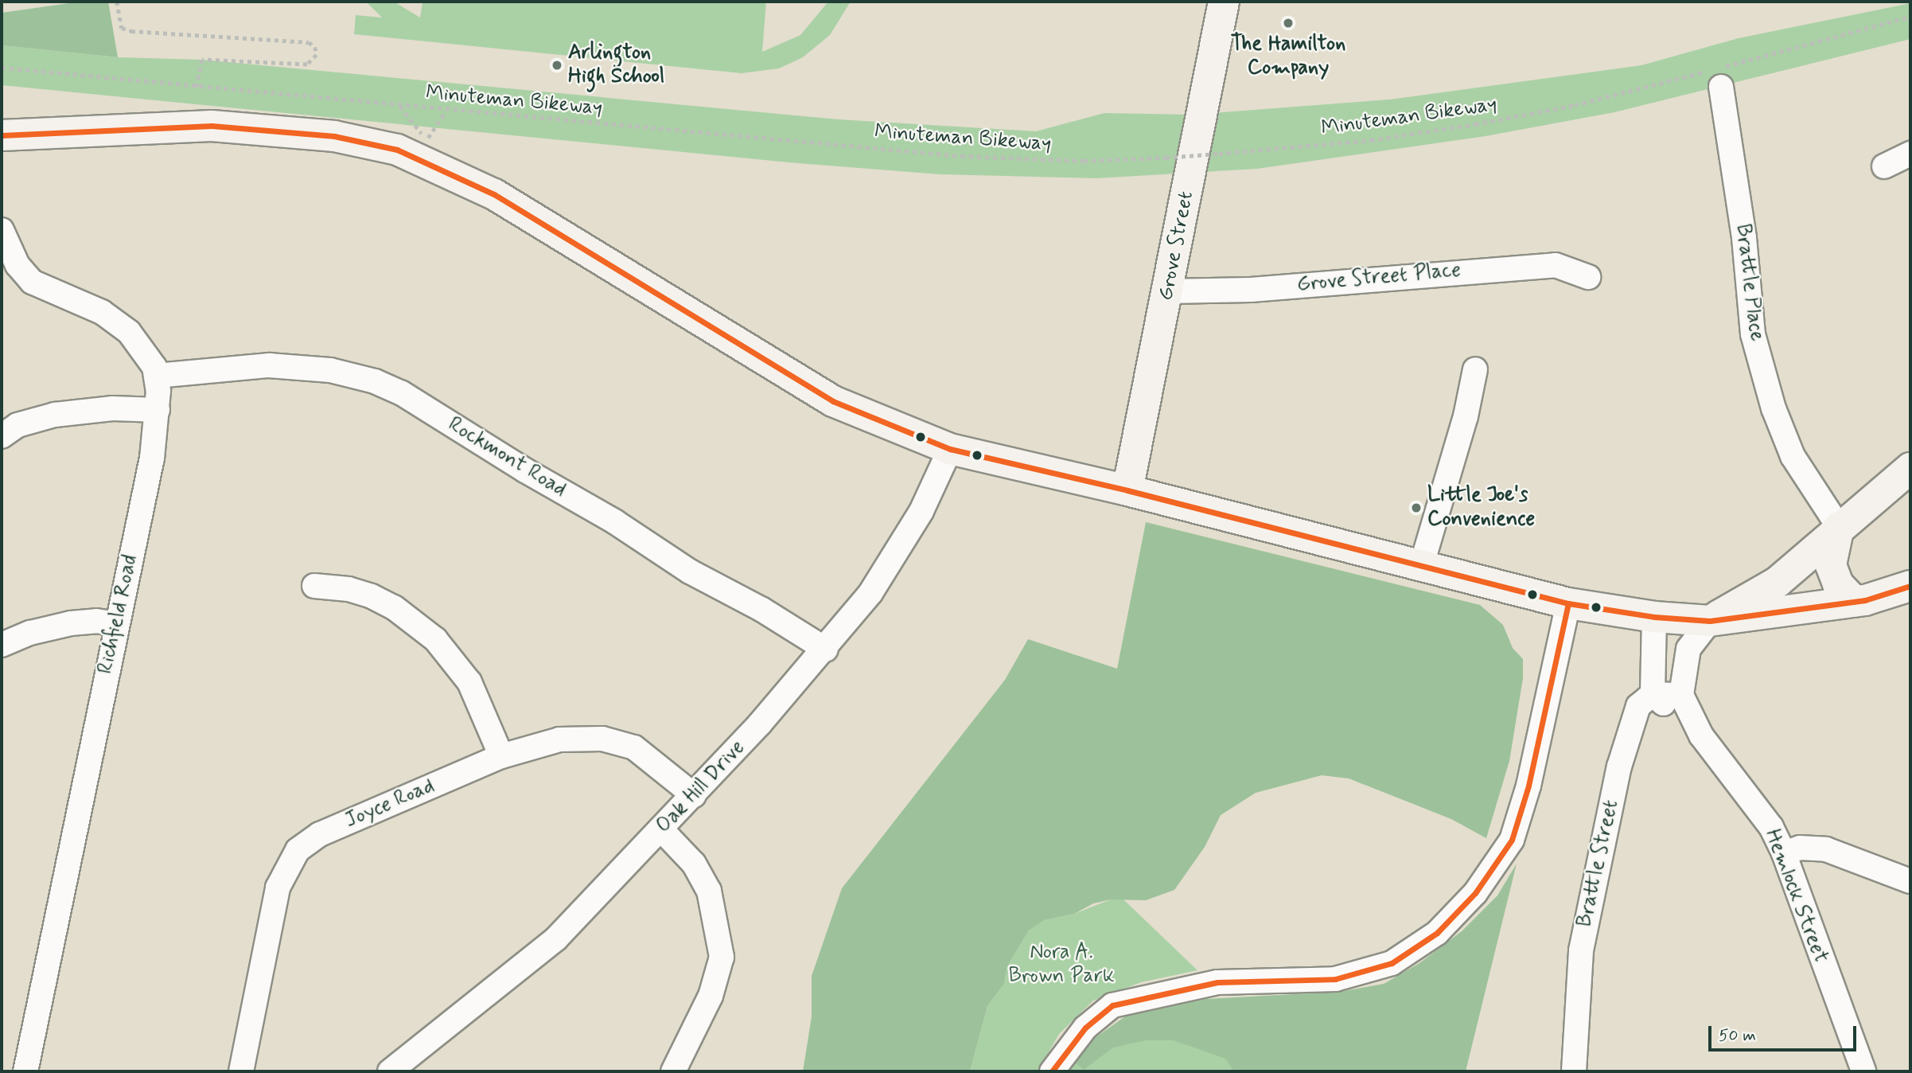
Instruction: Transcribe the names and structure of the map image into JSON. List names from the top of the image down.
{
  "streets": {
    "main road": ["Grove Street"],
    "street": [
      "Grove Street Place",
      "Brattle Place",
      "Rockmont Road",
      "Richfield Road",
      "Oak Hill Drive",
      "Joyce Road",
      "Brattle Street",
      "Hemlock Street"
    ],
    "path": ["Minuteman Bikeway"]
  },
  "crossings": [
    ["Minuteman Bikeway", "Brattle Place"],
    ["Grove Street", "Grove Street Place"],
    ["Rockmont Road", "Richfield Road"],
    ["Rockmont Road", "Oak Hill Drive"],
    ["Oak Hill Drive", "Joyce Road"],
    ["Brattle Street", "Hemlock Street"]
  ],
  "parks": ["Nora A. Brown Park"],
  "places": ["The Hamilton Company", "Arlington High School", "Little Joe's Convenience"],
  "scale_bar": "50 m"
}
